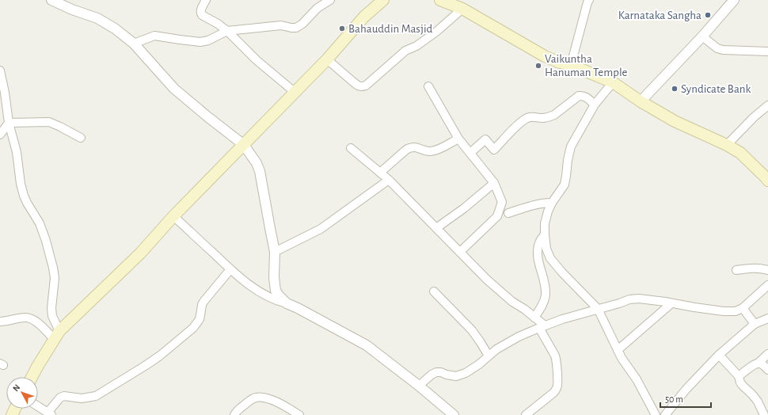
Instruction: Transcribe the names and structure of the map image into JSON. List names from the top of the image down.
{
  "places": [
    "Karnataka Sangha",
    "Bahauddin Masjid",
    "Vaikuntha Hanuman Temple",
    "Syndicate Bank"
  ],
  "scale_bar": "50 m",
  "north": "top left"
}
